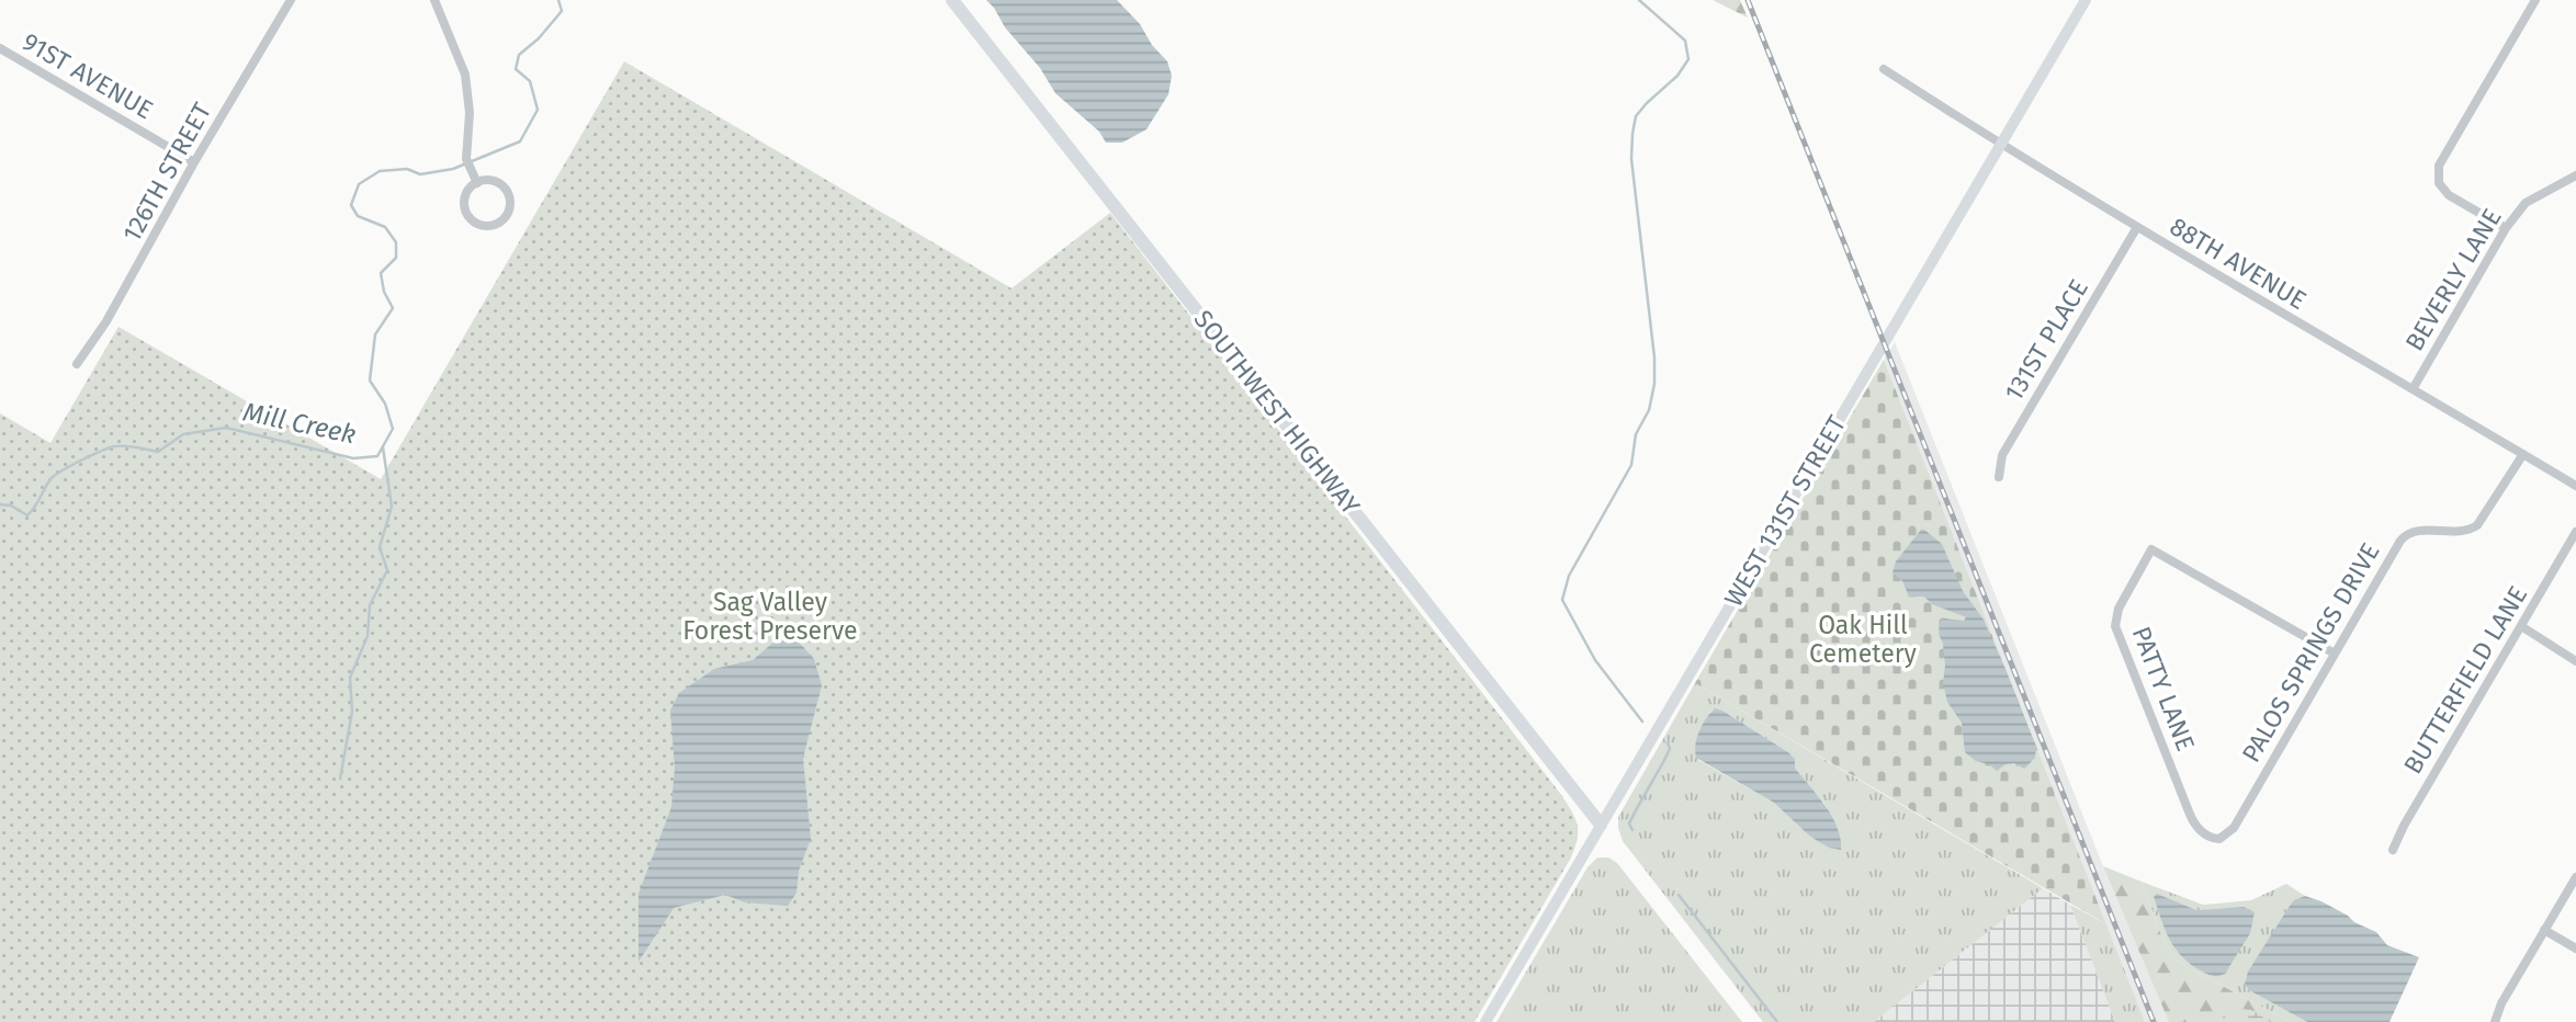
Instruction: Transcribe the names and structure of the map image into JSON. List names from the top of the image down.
{
  "streets": {
    "main road": ["SOUTHWEST HIGHWAY"],
    "street": [
      "91ST AVENUE",
      "126TH STREET",
      "88TH AVENUE",
      "BEVERLY LANE",
      "131ST PLACE",
      "WEST 131ST STREET",
      "PALOS SPRINGS DRIVE",
      "BUTTERFIELD LANE",
      "PATTY LANE"
    ]
  },
  "crossings": [
    ["91ST AVENUE", "126TH STREET"],
    ["88TH AVENUE", "BEVERLY LANE"],
    ["88TH AVENUE", "131ST PLACE"],
    ["88TH AVENUE", "WEST 131ST STREET"],
    ["88TH AVENUE", "PALOS SPRINGS DRIVE"],
    ["SOUTHWEST HIGHWAY", "WEST 131ST STREET"],
    ["PALOS SPRINGS DRIVE", "PATTY LANE"]
  ],
  "water": ["Mill Creek"],
  "parks": ["Sag Valley Forest Preserve", "Oak Hill Cemetery"]
}
